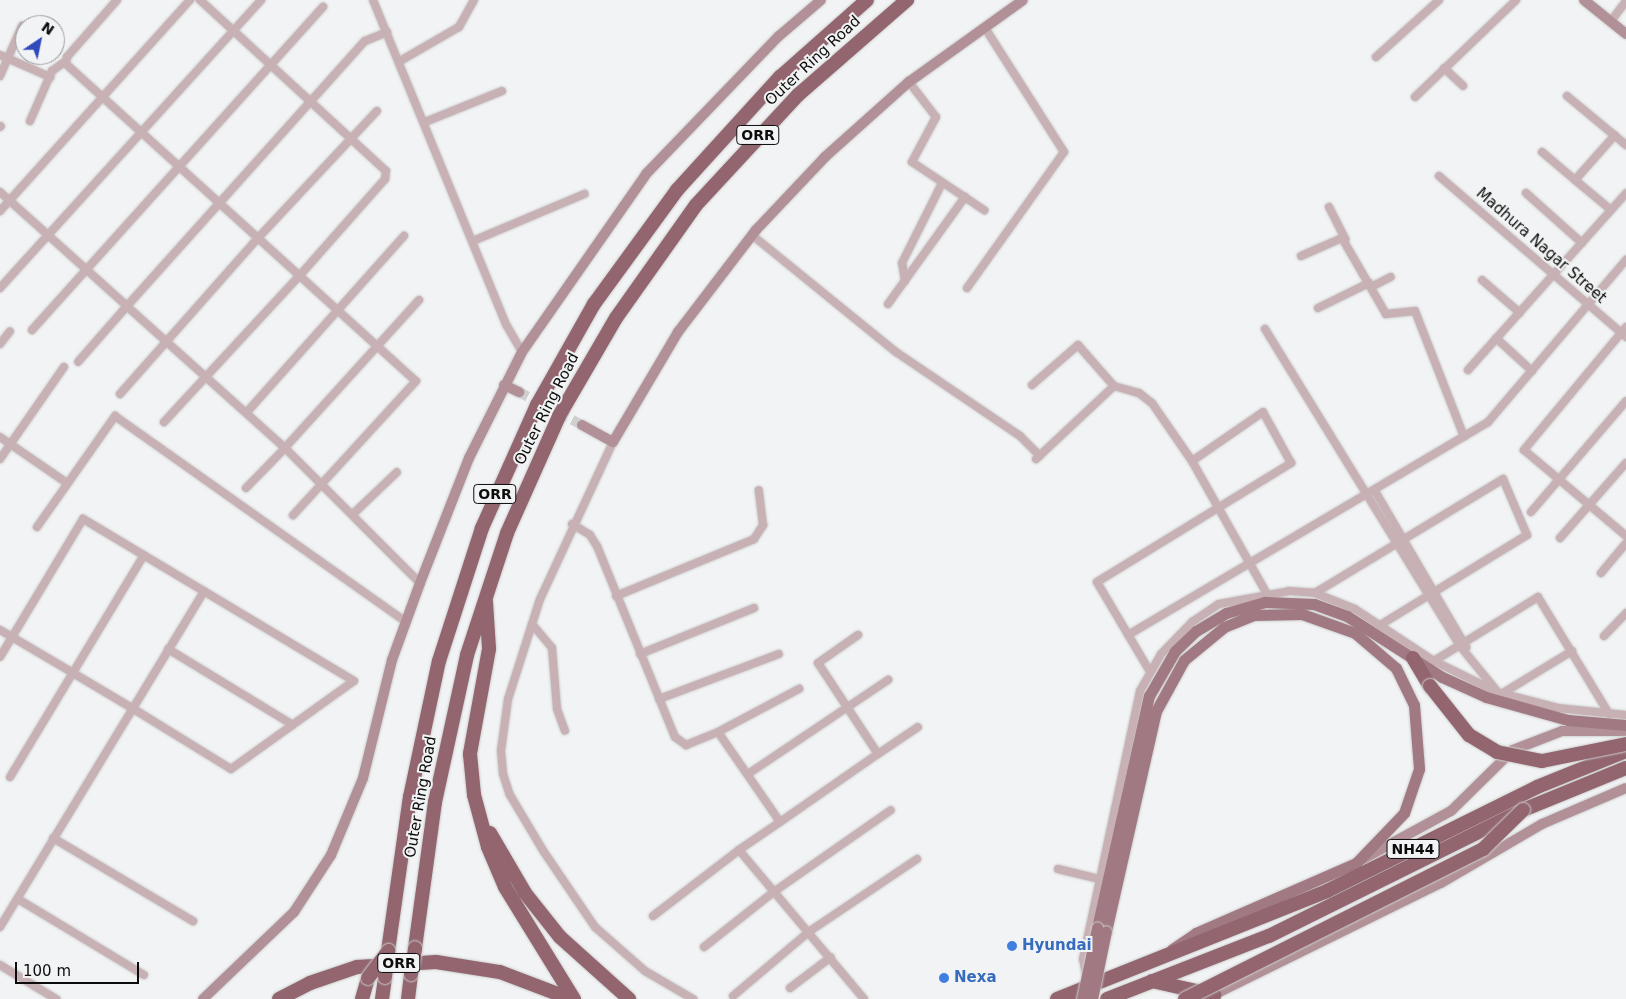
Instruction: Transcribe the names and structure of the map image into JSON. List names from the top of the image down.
{
  "streets": {
    "highway": ["Outer Ring Road", "ORR", "NH44"],
    "street": ["Madhura Nagar Street"]
  },
  "crossings": [
    ["Outer Ring Road", "ORR"]
  ],
  "places": ["Hyundai", "Nexa"],
  "scale_bar": "100 m",
  "north": "top right"
}
